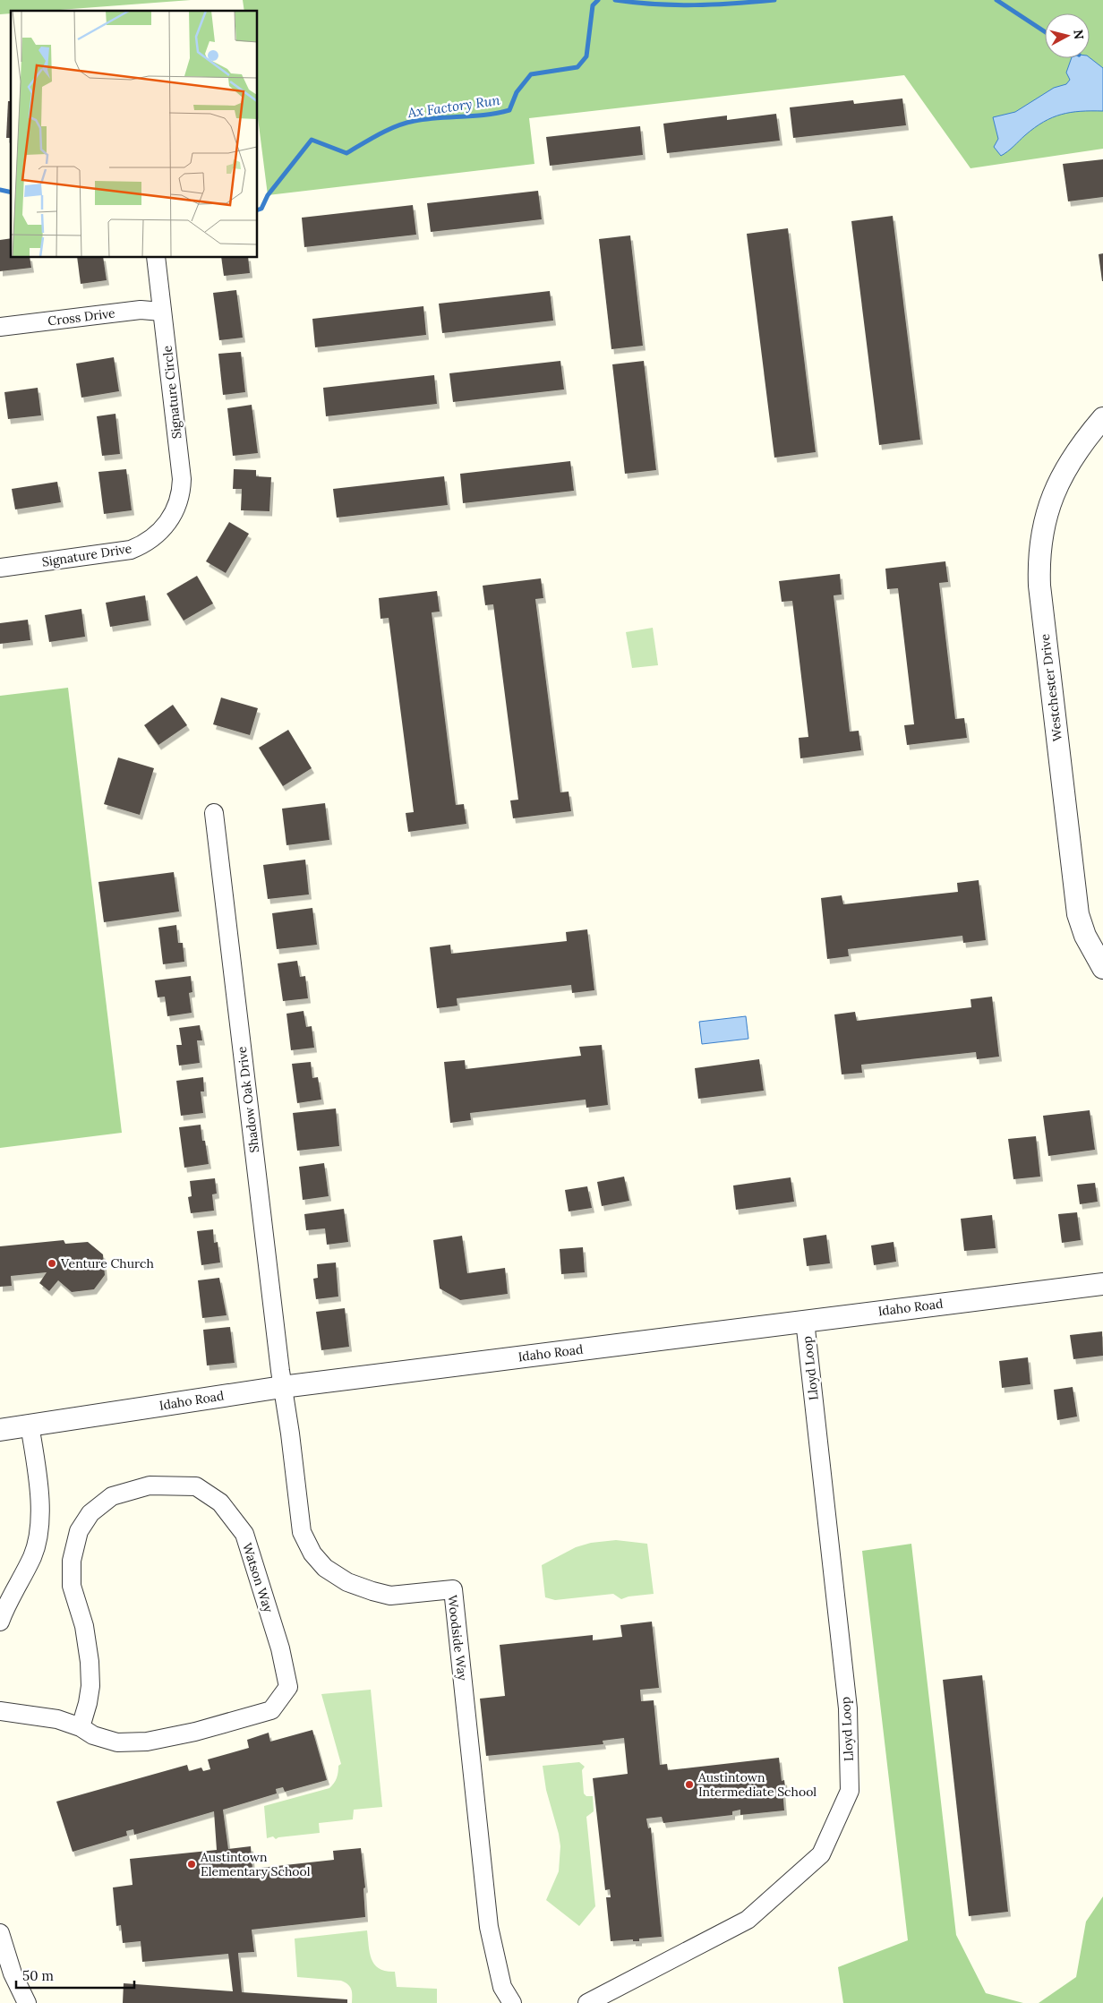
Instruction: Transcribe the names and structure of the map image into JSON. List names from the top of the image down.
{
  "streets": {
    "street": [
      "Cross Drive",
      "Signature Circle",
      "Signature Drive",
      "Westchester Drive",
      "Shadow Oak Drive",
      "Idaho Road",
      "Lloyd Loop",
      "Watson Way",
      "Woodside Way"
    ]
  },
  "crossings": [
    ["Cross Drive", "Signature Circle"],
    ["Signature Circle", "Signature Drive"],
    ["Shadow Oak Drive", "Idaho Road"],
    ["Shadow Oak Drive", "Woodside Way"],
    ["Idaho Road", "Lloyd Loop"],
    ["Idaho Road", "Woodside Way"]
  ],
  "water": ["Ax Factory Run"],
  "places": ["Venture Church", "Austintown Intermediate School", "Austintown Elementary School"],
  "scale_bar": "50 m",
  "north": "right"
}
